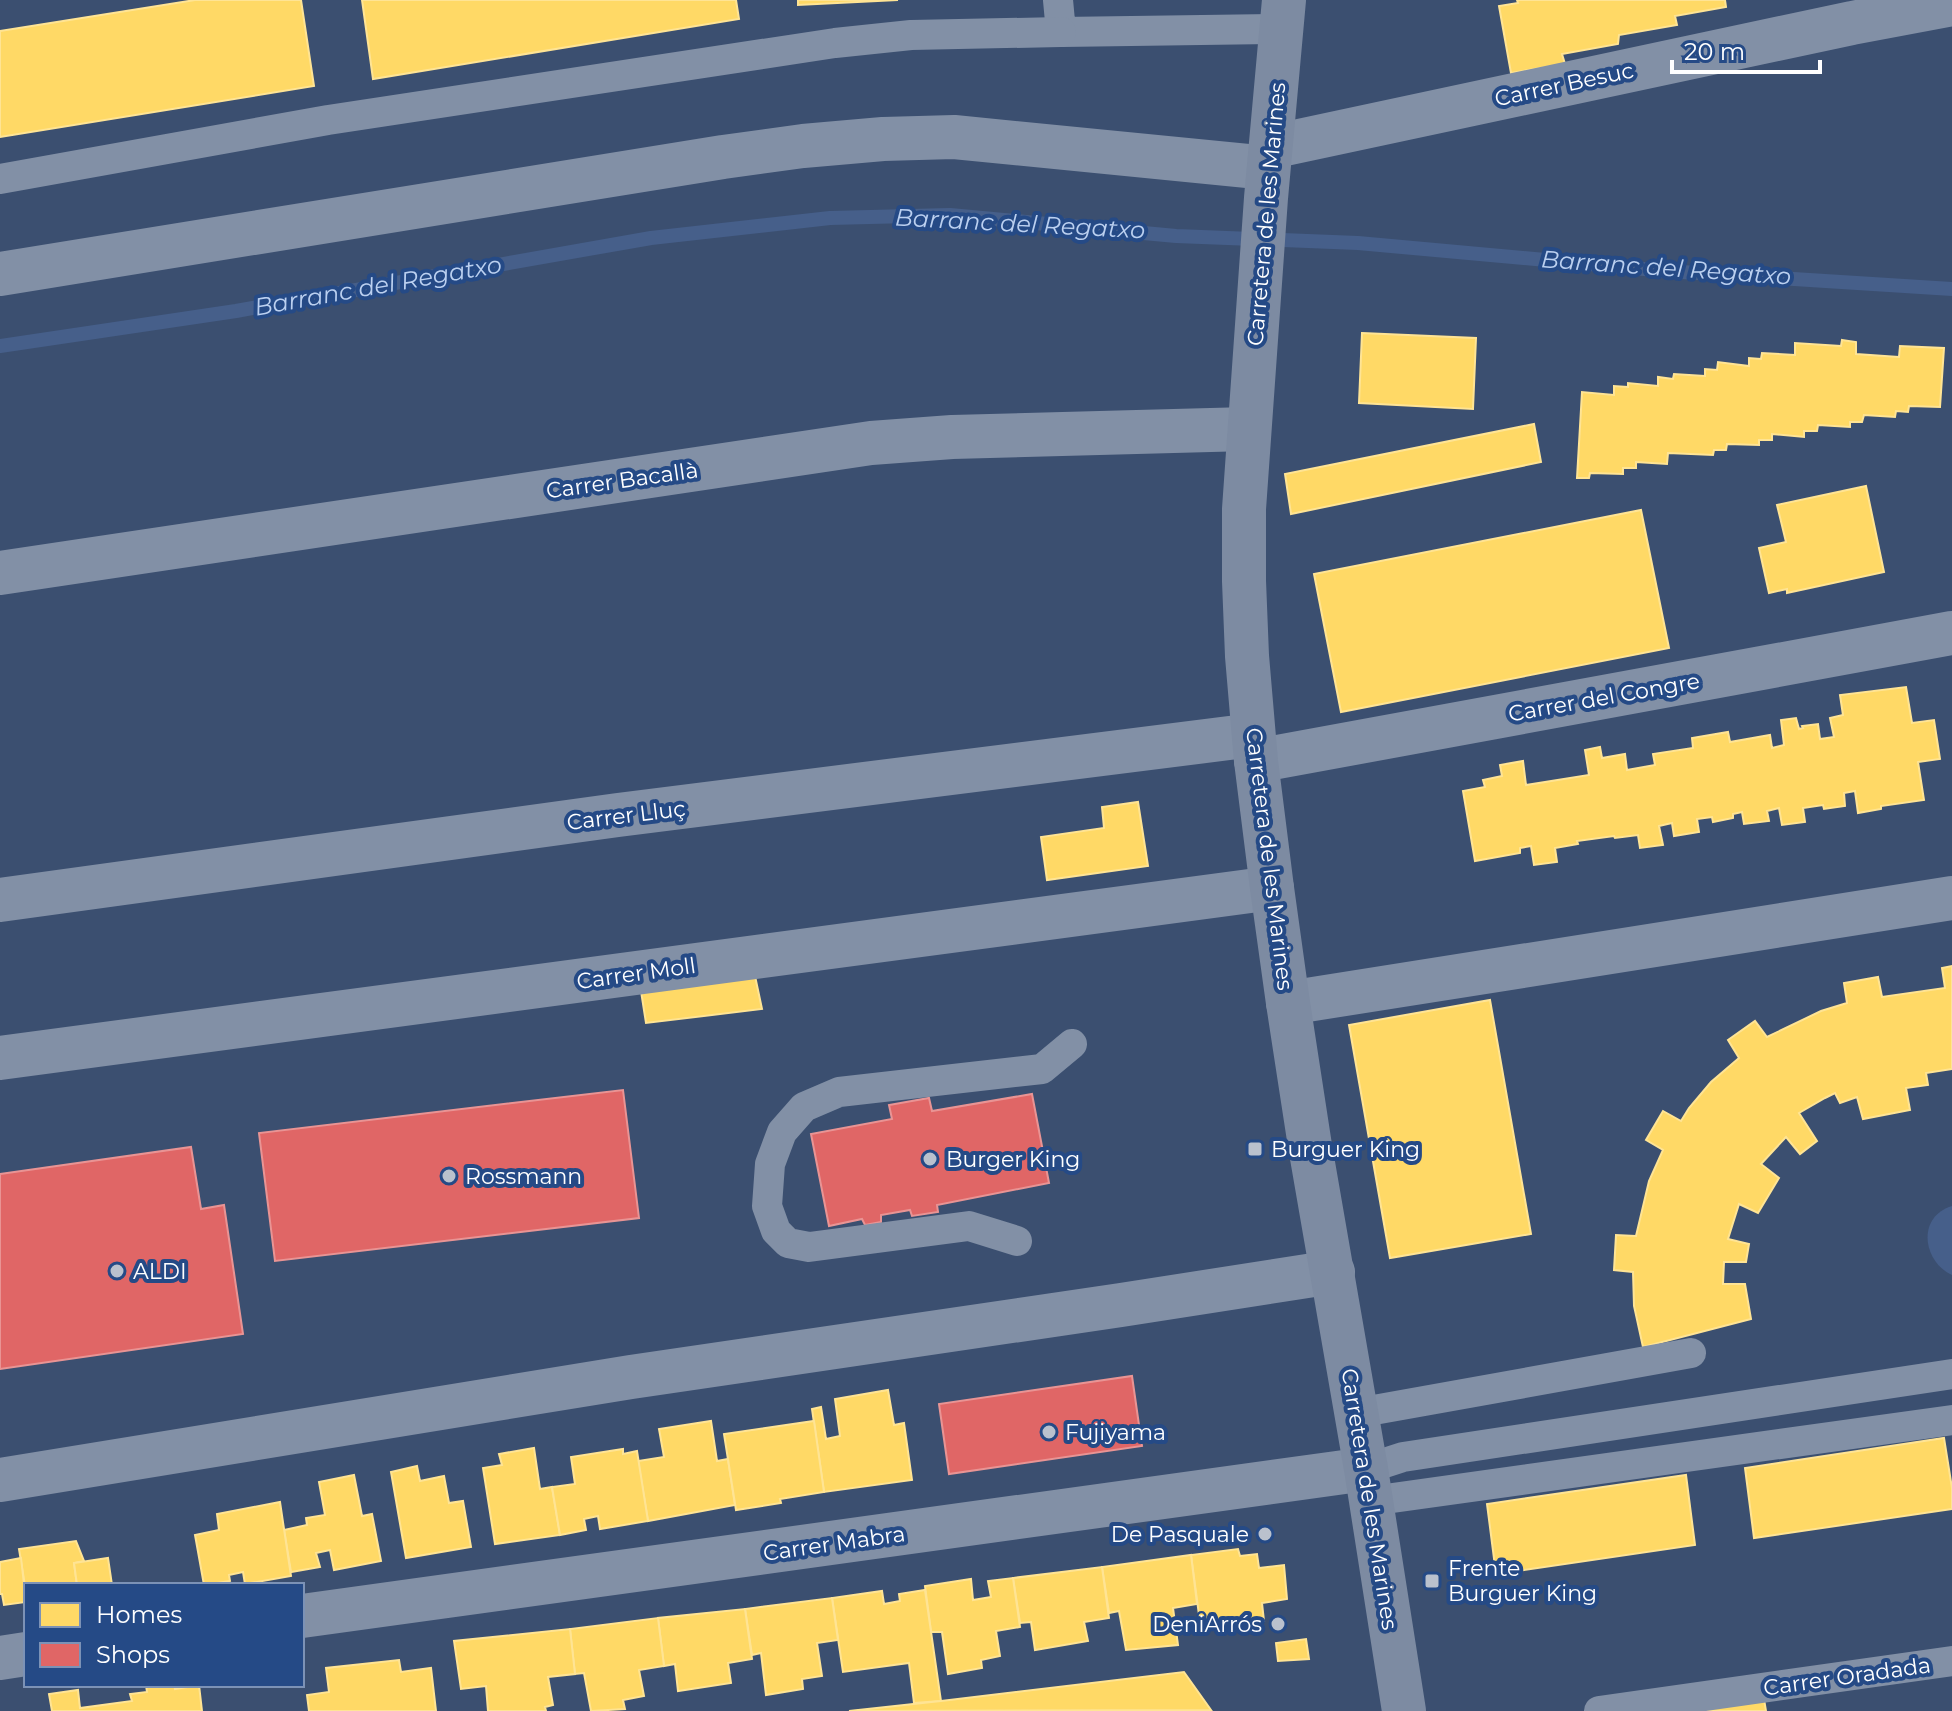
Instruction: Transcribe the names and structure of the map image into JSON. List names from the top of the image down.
{
  "streets": {
    "main road": ["Carretera de les Marines"],
    "street": [
      "Carrer Besuc",
      "Carrer Bacallà",
      "Carrer del Congre",
      "Carrer Lluç",
      "Carrer Moll",
      "Carrer Mabra"
    ],
    "lane": ["Carrer Oradada"]
  },
  "crossings": [
    ["Carrer Besuc", "Carretera de les Marines"],
    ["Carretera de les Marines", "Carrer Bacallà"],
    ["Carretera de les Marines", "Carrer del Congre"],
    ["Carretera de les Marines", "Carrer Lluç"],
    ["Carretera de les Marines", "Carrer Moll"],
    ["Carretera de les Marines", "Carrer Mabra"],
    ["Carrer del Congre", "Carrer Lluç"]
  ],
  "water": ["Barranc del Regatxo"],
  "places": {
    "transit": ["Burguer King", "Frente Burguer King"],
    "other": [
      "Burger King",
      "Rossmann",
      "ALDI",
      "Fujiyama",
      "De Pasquale",
      "DeniArrós"
    ]
  },
  "legend": ["Homes", "Shops"],
  "scale_bar": "20 m"
}
